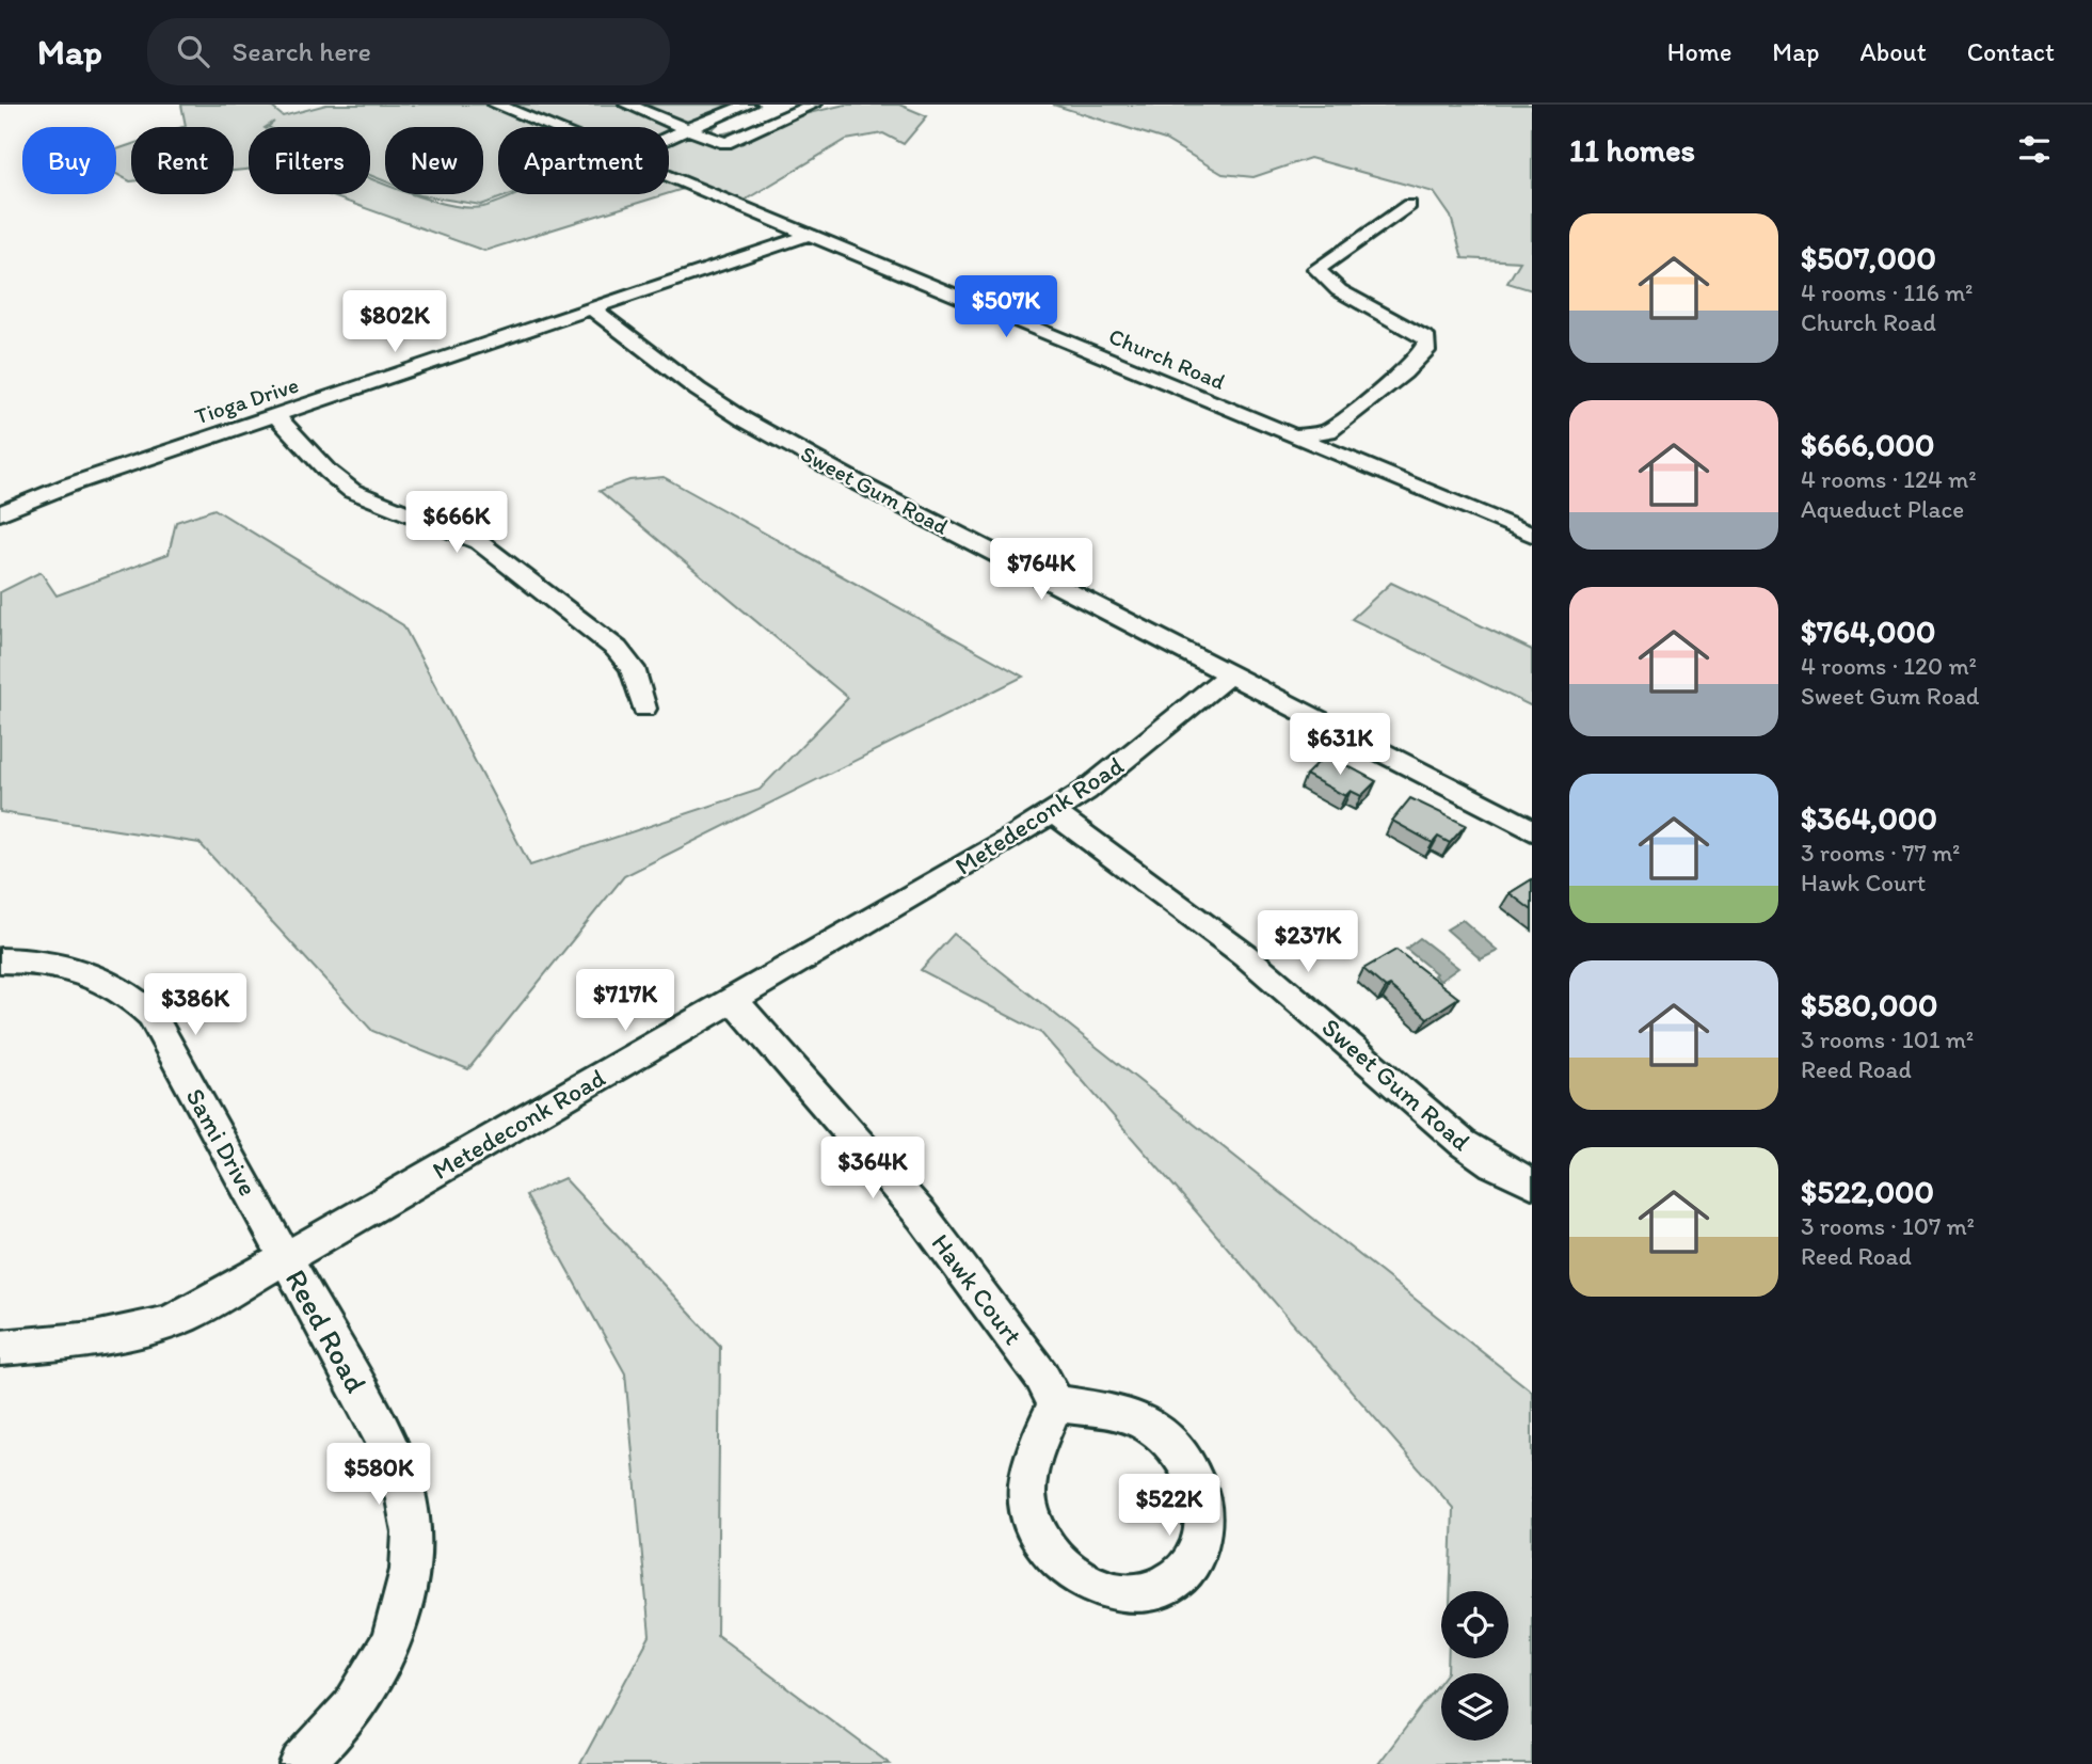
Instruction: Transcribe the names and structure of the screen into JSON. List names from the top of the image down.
{
  "streets": {
    "street": [
      "Church Road",
      "Tioga Drive",
      "Sweet Gum Road",
      "Metedeconk Road",
      "Sami Drive",
      "Hawk Court",
      "Reed Road"
    ]
  },
  "crossings": [
    ["Church Road", "Tioga Drive"],
    ["Tioga Drive", "Sweet Gum Road"],
    ["Sweet Gum Road", "Metedeconk Road"],
    ["Metedeconk Road", "Sami Drive"],
    ["Metedeconk Road", "Hawk Court"],
    ["Metedeconk Road", "Reed Road"],
    ["Sami Drive", "Reed Road"]
  ],
  "page": {
    "header": "Map",
    "search": "Search here",
    "nav": [
      "Home",
      "Map",
      "About",
      "Contact"
    ],
    "heading": "11 homes",
    "chip": [
      "Buy",
      "Rent",
      "Filters",
      "New",
      "Apartment"
    ],
    "list": [
      {
        "name": "$507,000",
        "note": "4 rooms · 116 m² · Church Road"
      },
      {
        "name": "$666,000",
        "note": "4 rooms · 124 m² · Aqueduct Place"
      },
      {
        "name": "$764,000",
        "note": "4 rooms · 120 m² · Sweet Gum Road"
      },
      {
        "name": "$364,000",
        "note": "3 rooms · 77 m² · Hawk Court"
      },
      {
        "name": "$580,000",
        "note": "3 rooms · 101 m² · Reed Road"
      },
      {
        "name": "$522,000",
        "note": "3 rooms · 107 m² · Reed Road"
      }
    ],
    "price": [
      "$507K",
      "$802K",
      "$666K",
      "$764K",
      "$631K",
      "$237K",
      "$717K",
      "$386K",
      "$364K",
      "$580K",
      "$522K"
    ]
  }
}
